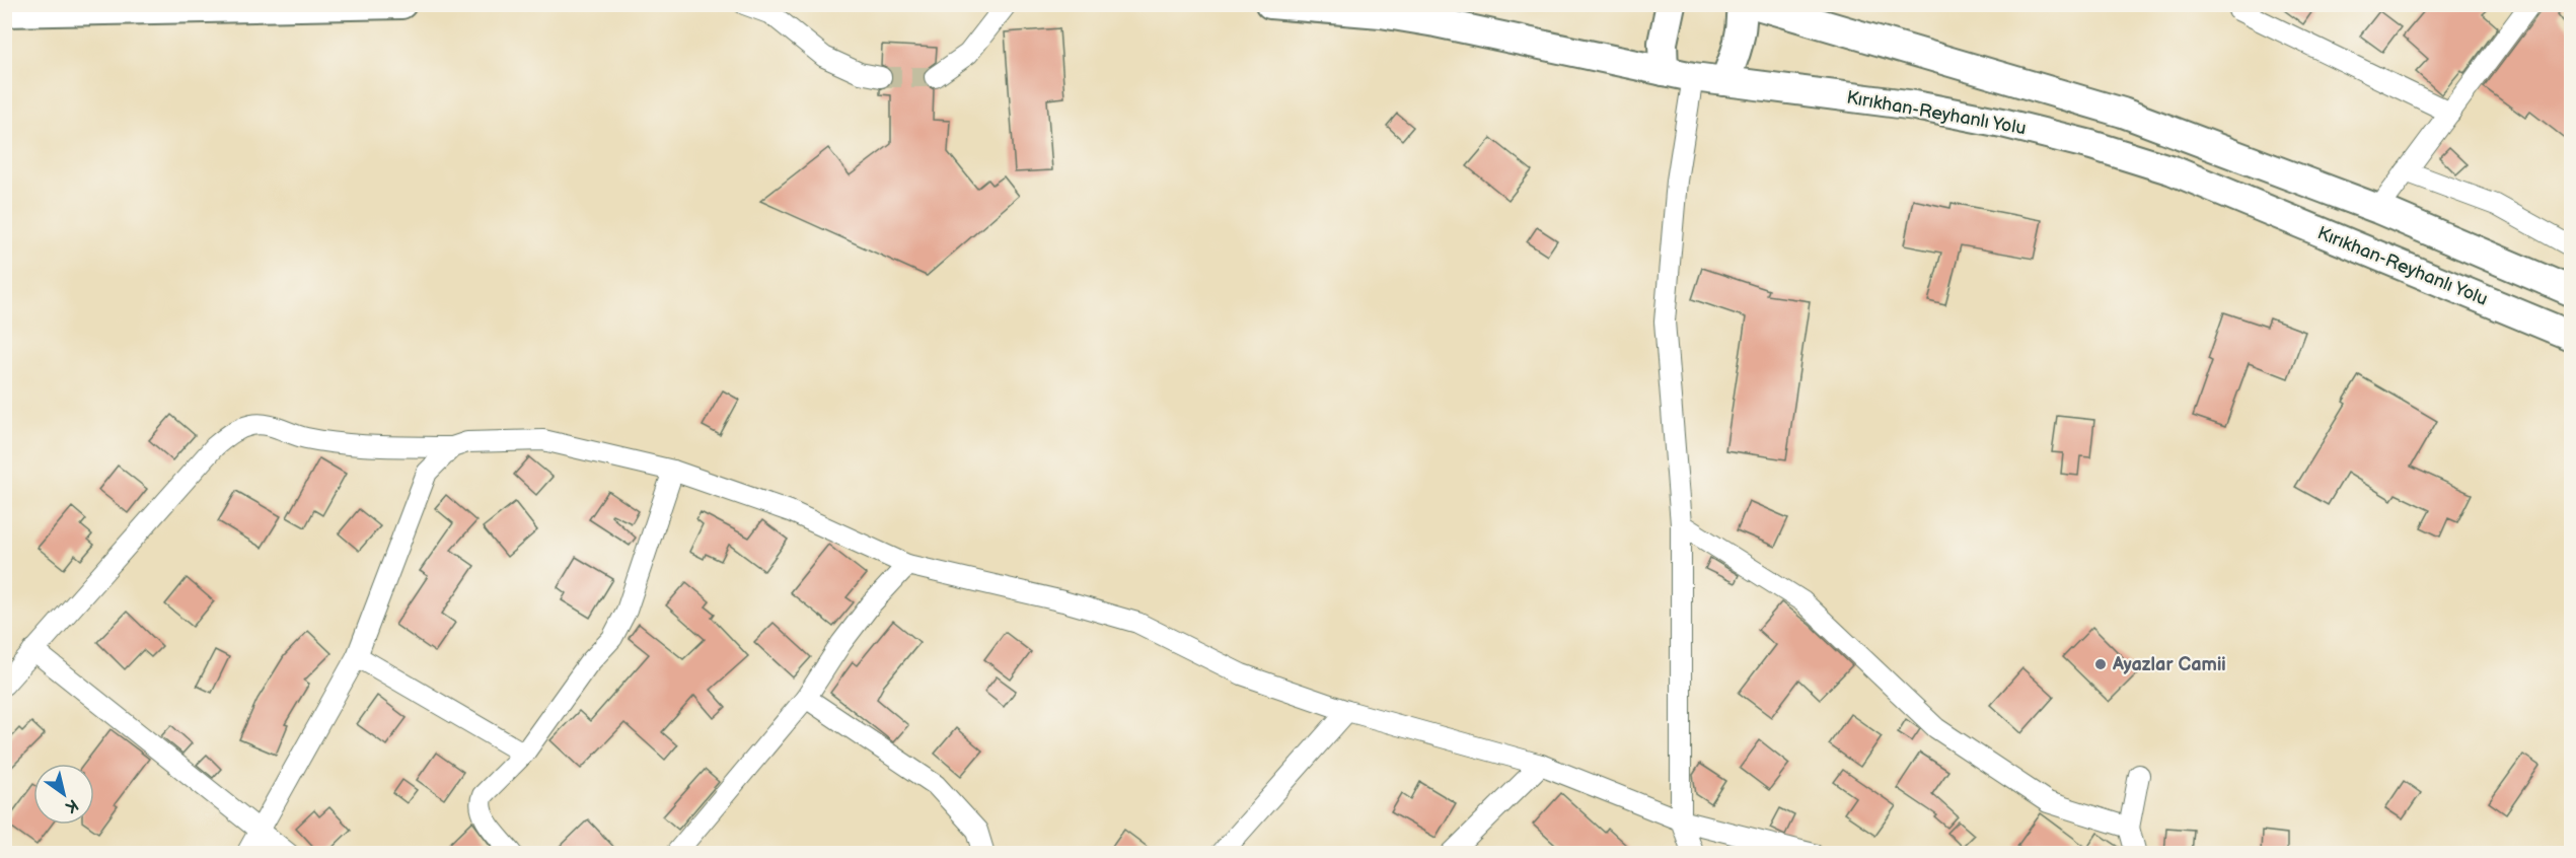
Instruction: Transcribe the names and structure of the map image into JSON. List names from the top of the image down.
{
  "streets": {
    "highway": ["Kırıkhan-Reyhanlı Yolu"]
  },
  "places": ["Ayazlar Camii"],
  "north": "bottom right"
}
